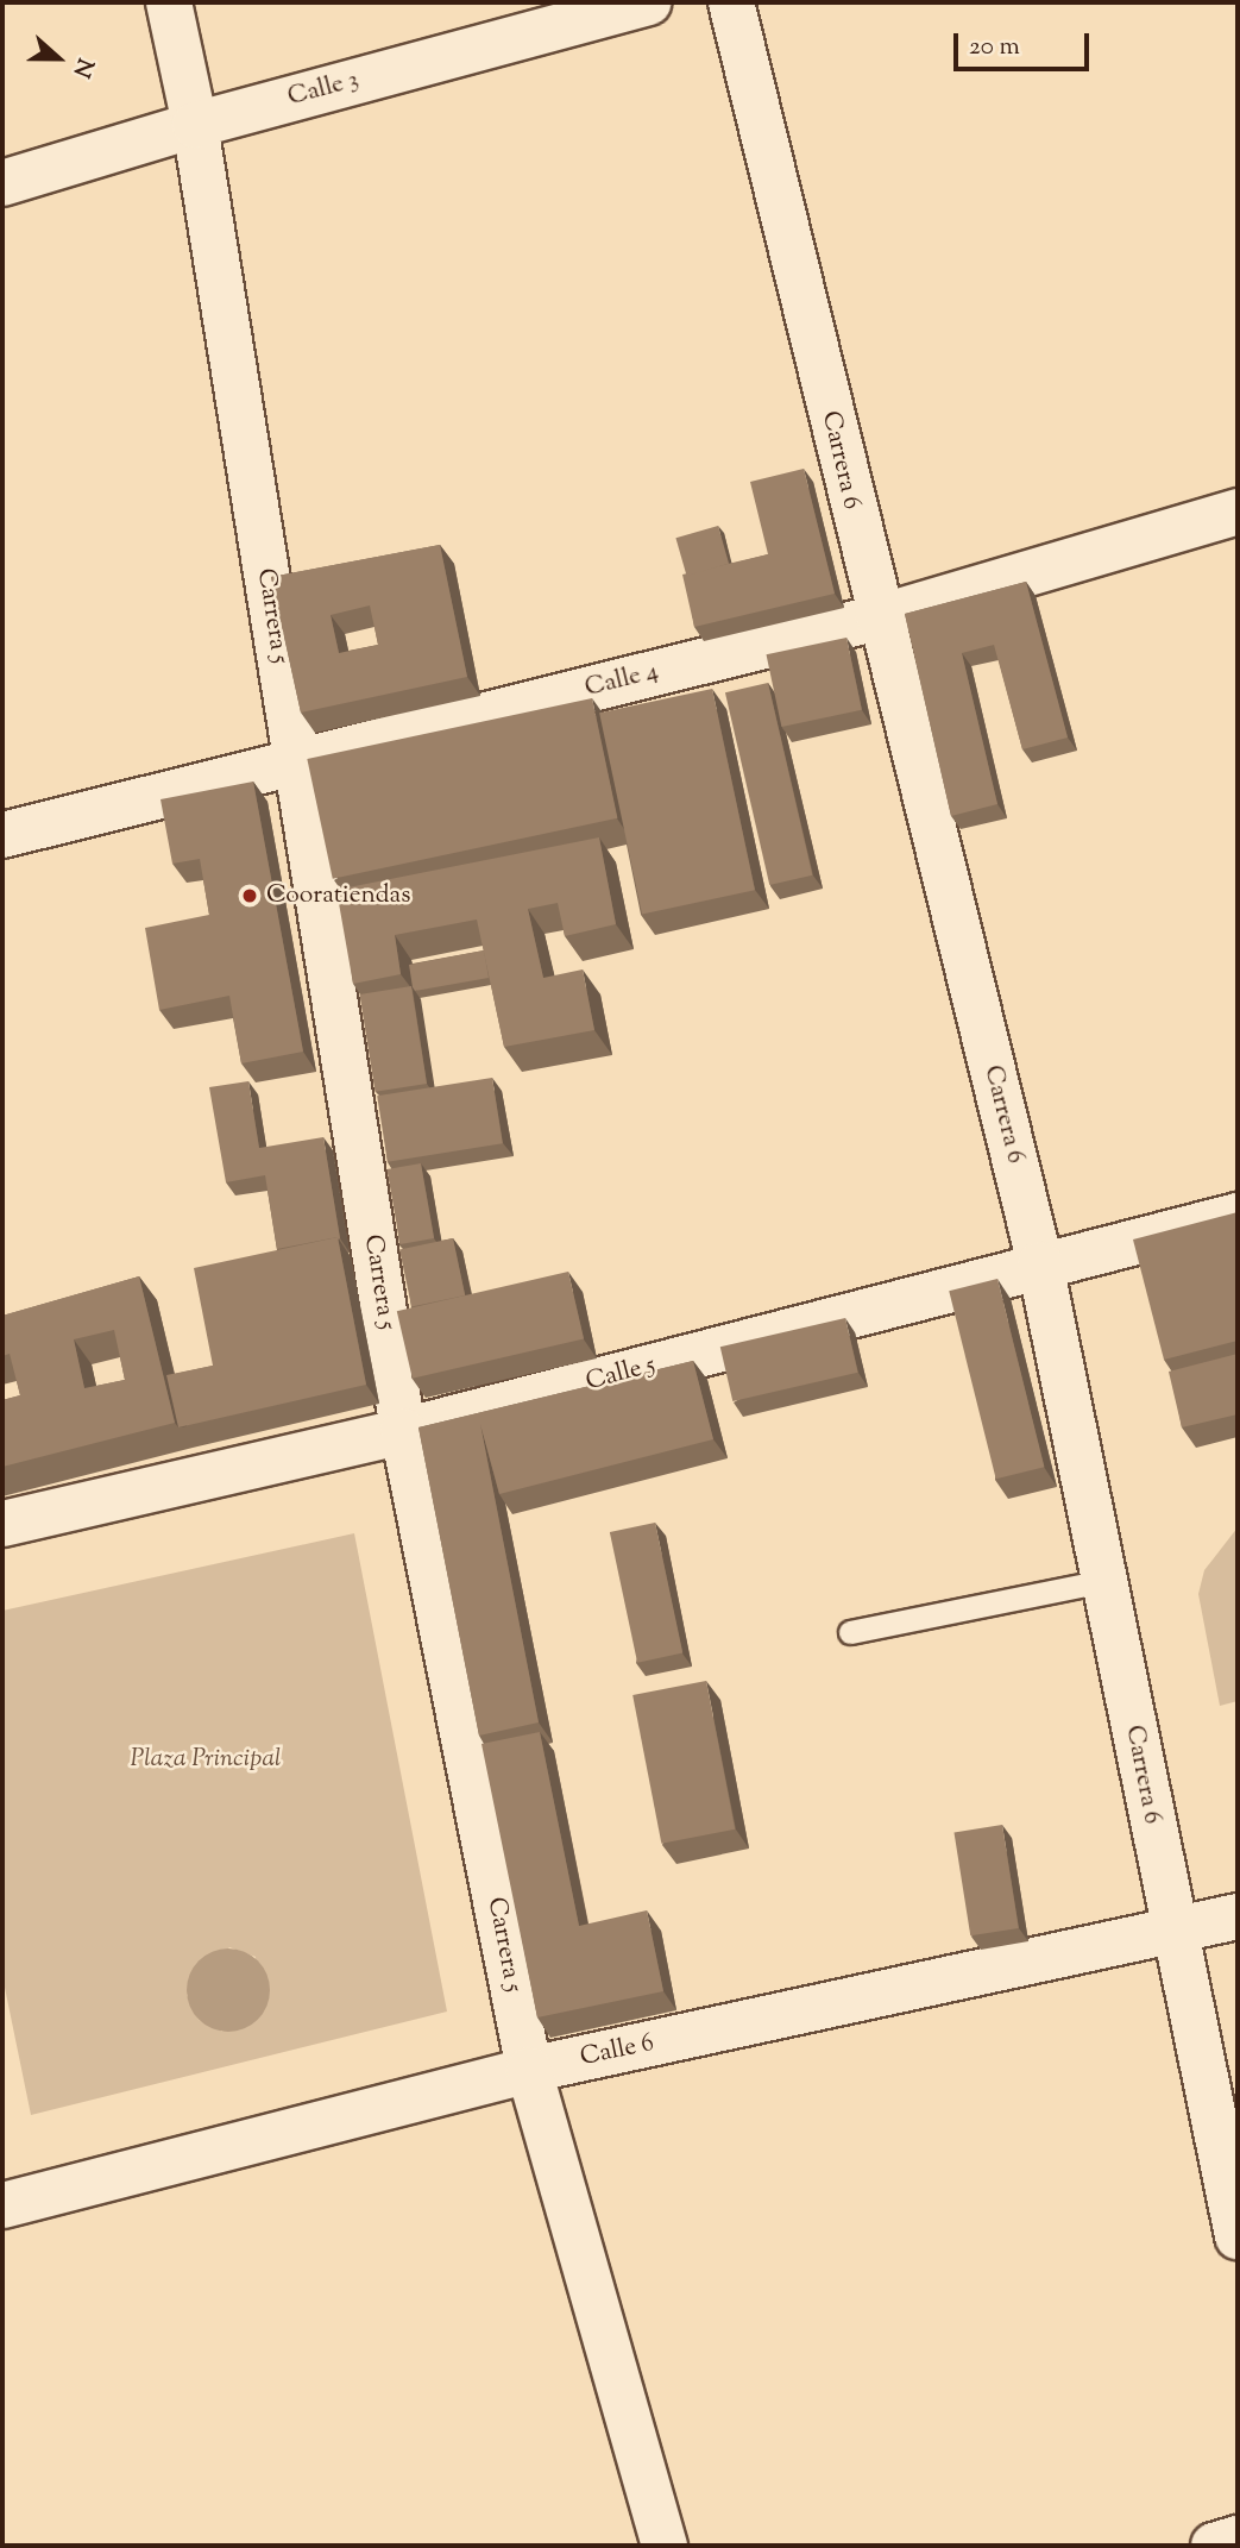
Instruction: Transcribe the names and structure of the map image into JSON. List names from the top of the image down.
{
  "streets": {
    "street": [
      "Calle 3",
      "Carrera 6",
      "Carrera 5",
      "Calle 4",
      "Calle 5",
      "Calle 6"
    ]
  },
  "crossings": [
    ["Calle 3", "Carrera 5"],
    ["Carrera 6", "Calle 4"],
    ["Carrera 6", "Calle 5"],
    ["Carrera 6", "Calle 6"],
    ["Carrera 5", "Calle 4"],
    ["Carrera 5", "Calle 5"],
    ["Carrera 5", "Calle 6"]
  ],
  "parks": ["Plaza Principal"],
  "places": ["Cooratiendas"],
  "scale_bar": "20 m",
  "north": "right"
}
